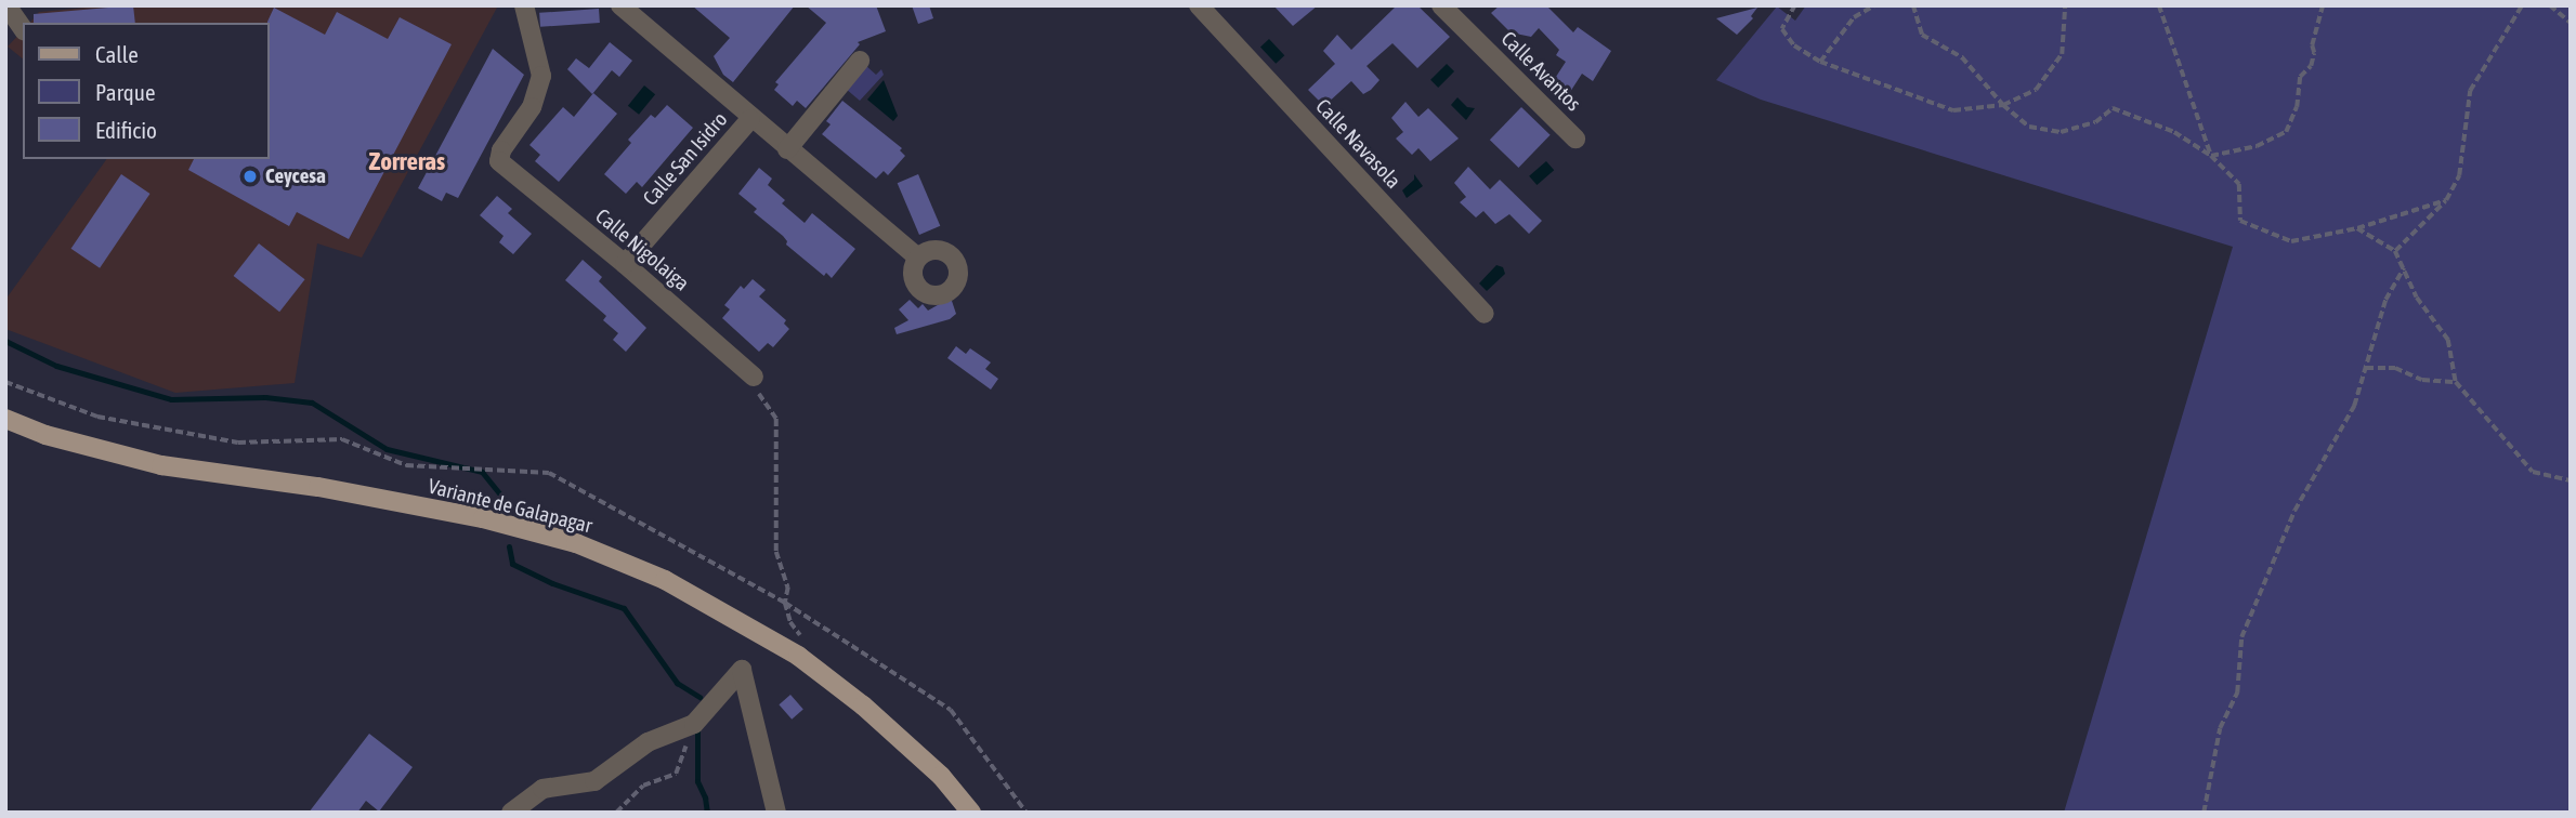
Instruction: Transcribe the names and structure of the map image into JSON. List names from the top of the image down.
{
  "streets": {
    "main road": ["Variante de Galapagar"],
    "street": [
      "Calle Avantos",
      "Calle Navasola",
      "Calle San Isidro",
      "Calle Nigolaiga"
    ]
  },
  "crossings": [
    ["Calle San Isidro", "Calle Nigolaiga"]
  ],
  "districts": ["Zorreras"],
  "places": ["Ceycesa"],
  "legend": ["Calle", "Parque", "Edificio"]
}
